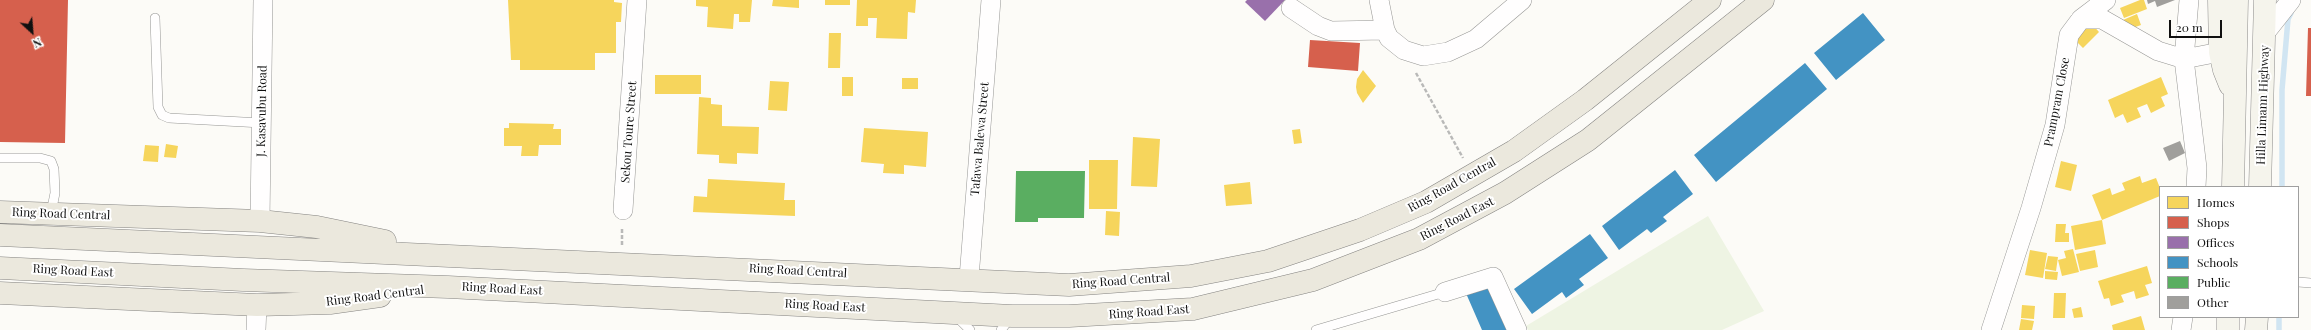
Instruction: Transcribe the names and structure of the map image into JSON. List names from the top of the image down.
{
  "streets": {
    "main road": ["Hilla Limann Highway", "Ring Road Central", "Ring Road East"],
    "street": [
      "Prampram Close",
      "J. Kasavubu Road",
      "Sekou Toure Street",
      "Tafawa Balewa Street"
    ]
  },
  "crossings": [
    ["J. Kasavubu Road", "Ring Road Central"],
    ["Tafawa Balewa Street", "Ring Road Central"],
    ["Ring Road Central", "Ring Road East"]
  ],
  "legend": [
    "Homes",
    "Shops",
    "Offices",
    "Schools",
    "Public",
    "Other"
  ],
  "scale_bar": "20 m",
  "north": "bottom right"
}
